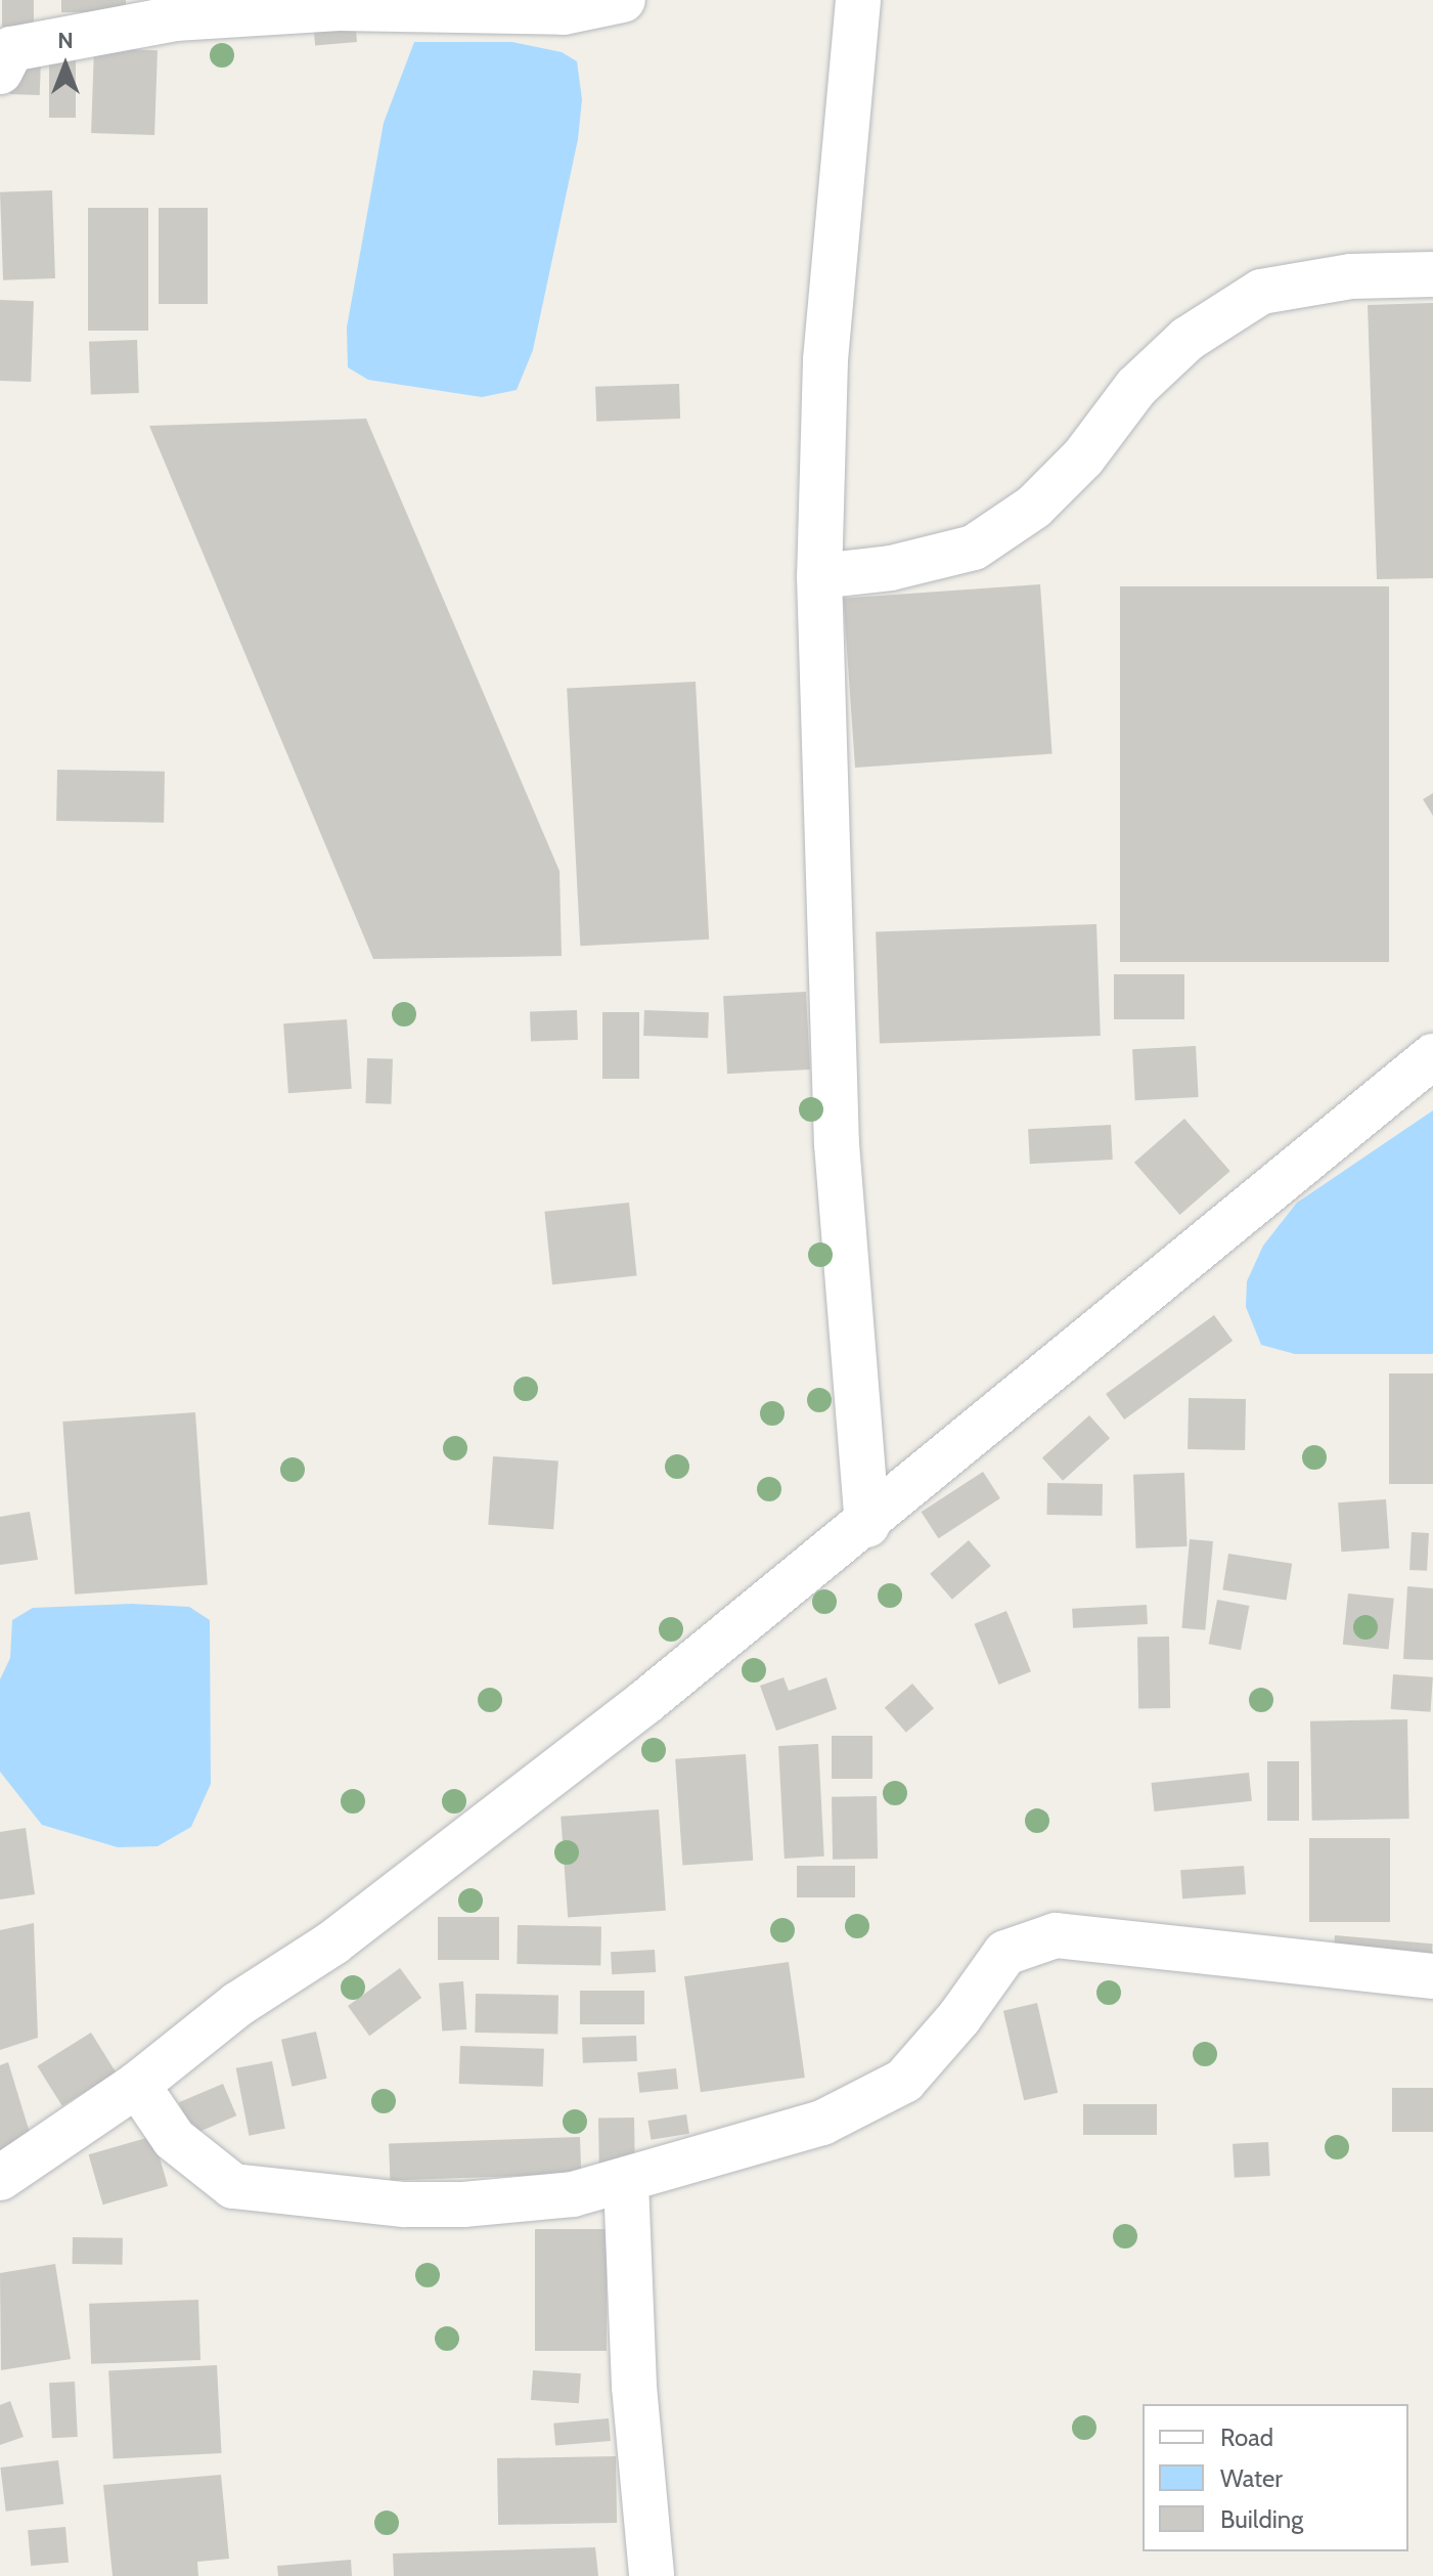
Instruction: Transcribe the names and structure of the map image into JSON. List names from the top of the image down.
{
  "legend": ["Road", "Water", "Building"],
  "north": "top"
}
